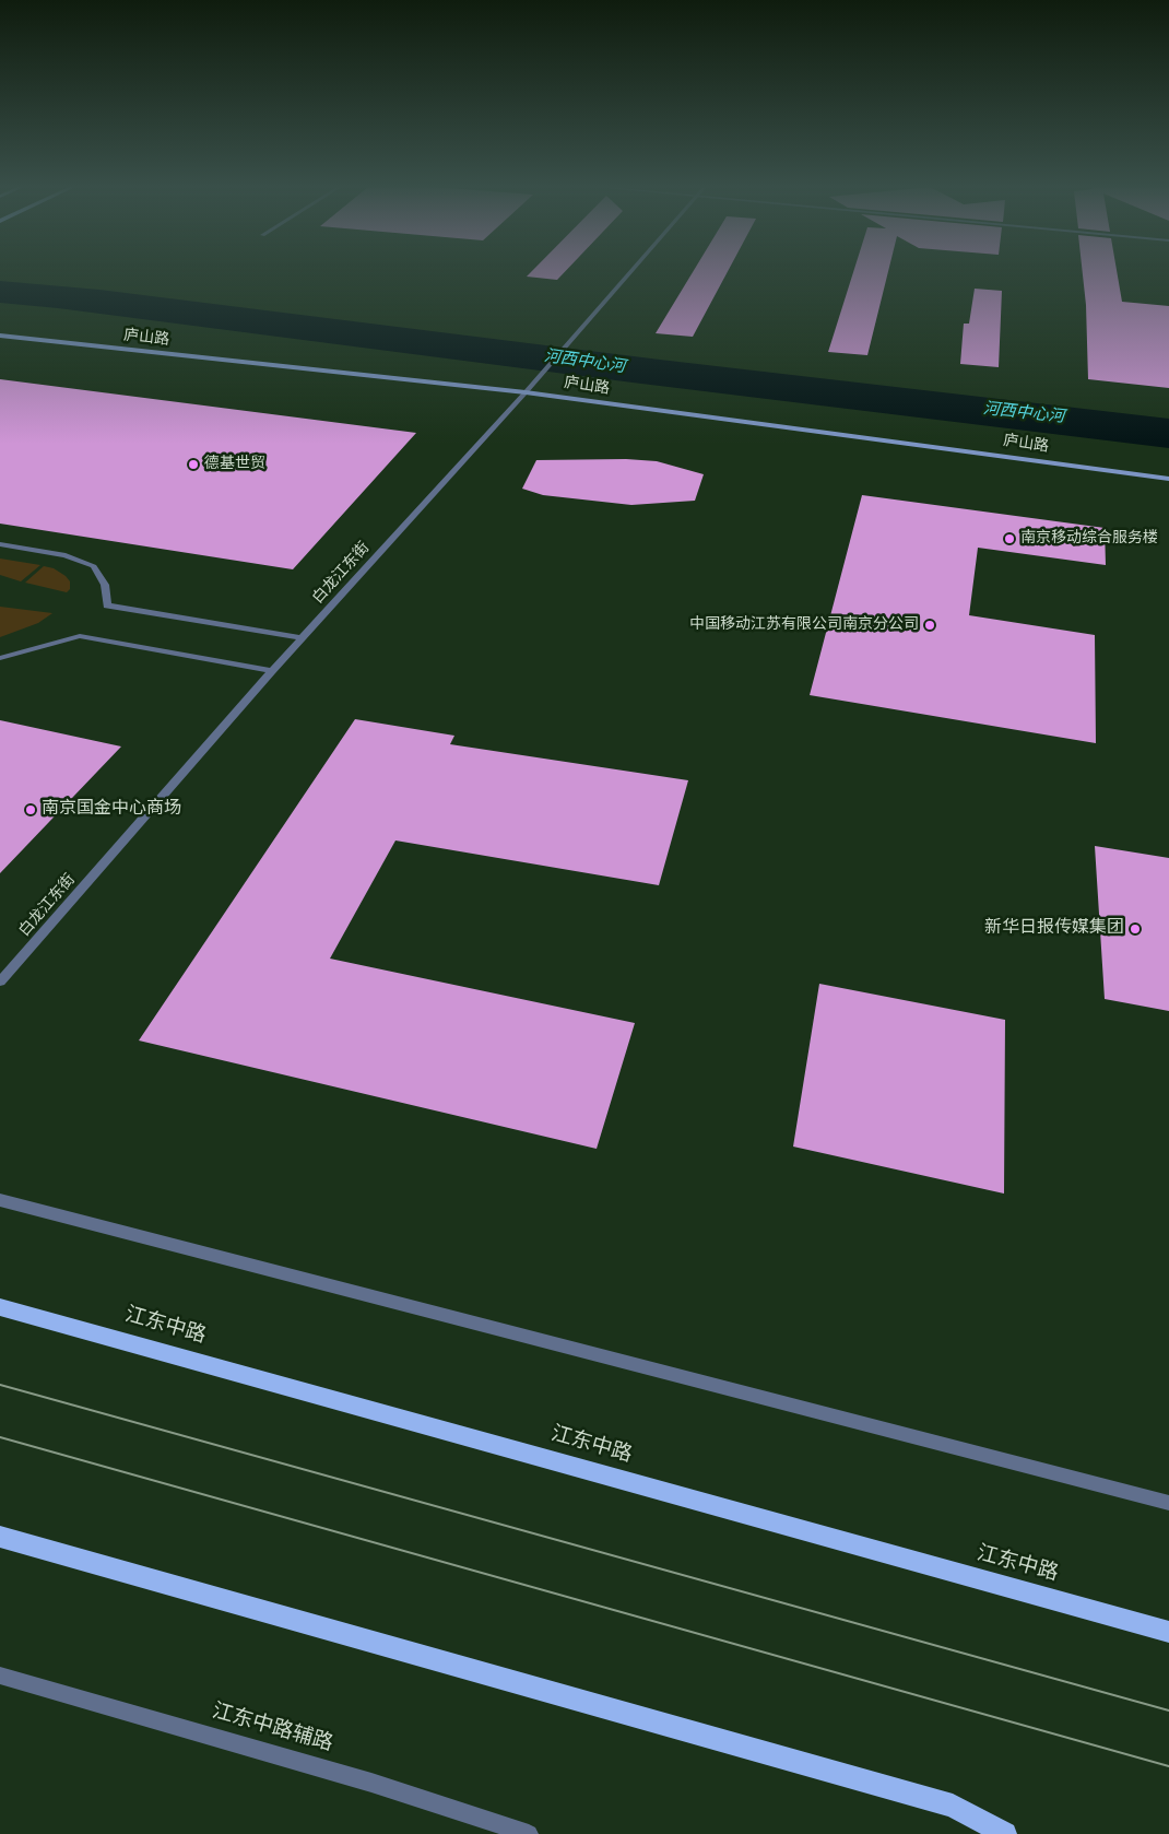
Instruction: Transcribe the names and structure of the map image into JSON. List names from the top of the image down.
{
  "streets": {
    "main road": ["庐山路", "江东中路"],
    "street": ["白龙江东街", "江东中路辅路"]
  },
  "crossings": [
    ["庐山路", "白龙江东街"]
  ],
  "water": ["河西中心河"],
  "places": [
    "德基世贸",
    "南京移动综合服务楼",
    "中国移动江苏有限公司南京分公司",
    "南京国金中心商场",
    "新华日报传媒集团"
  ]
}
